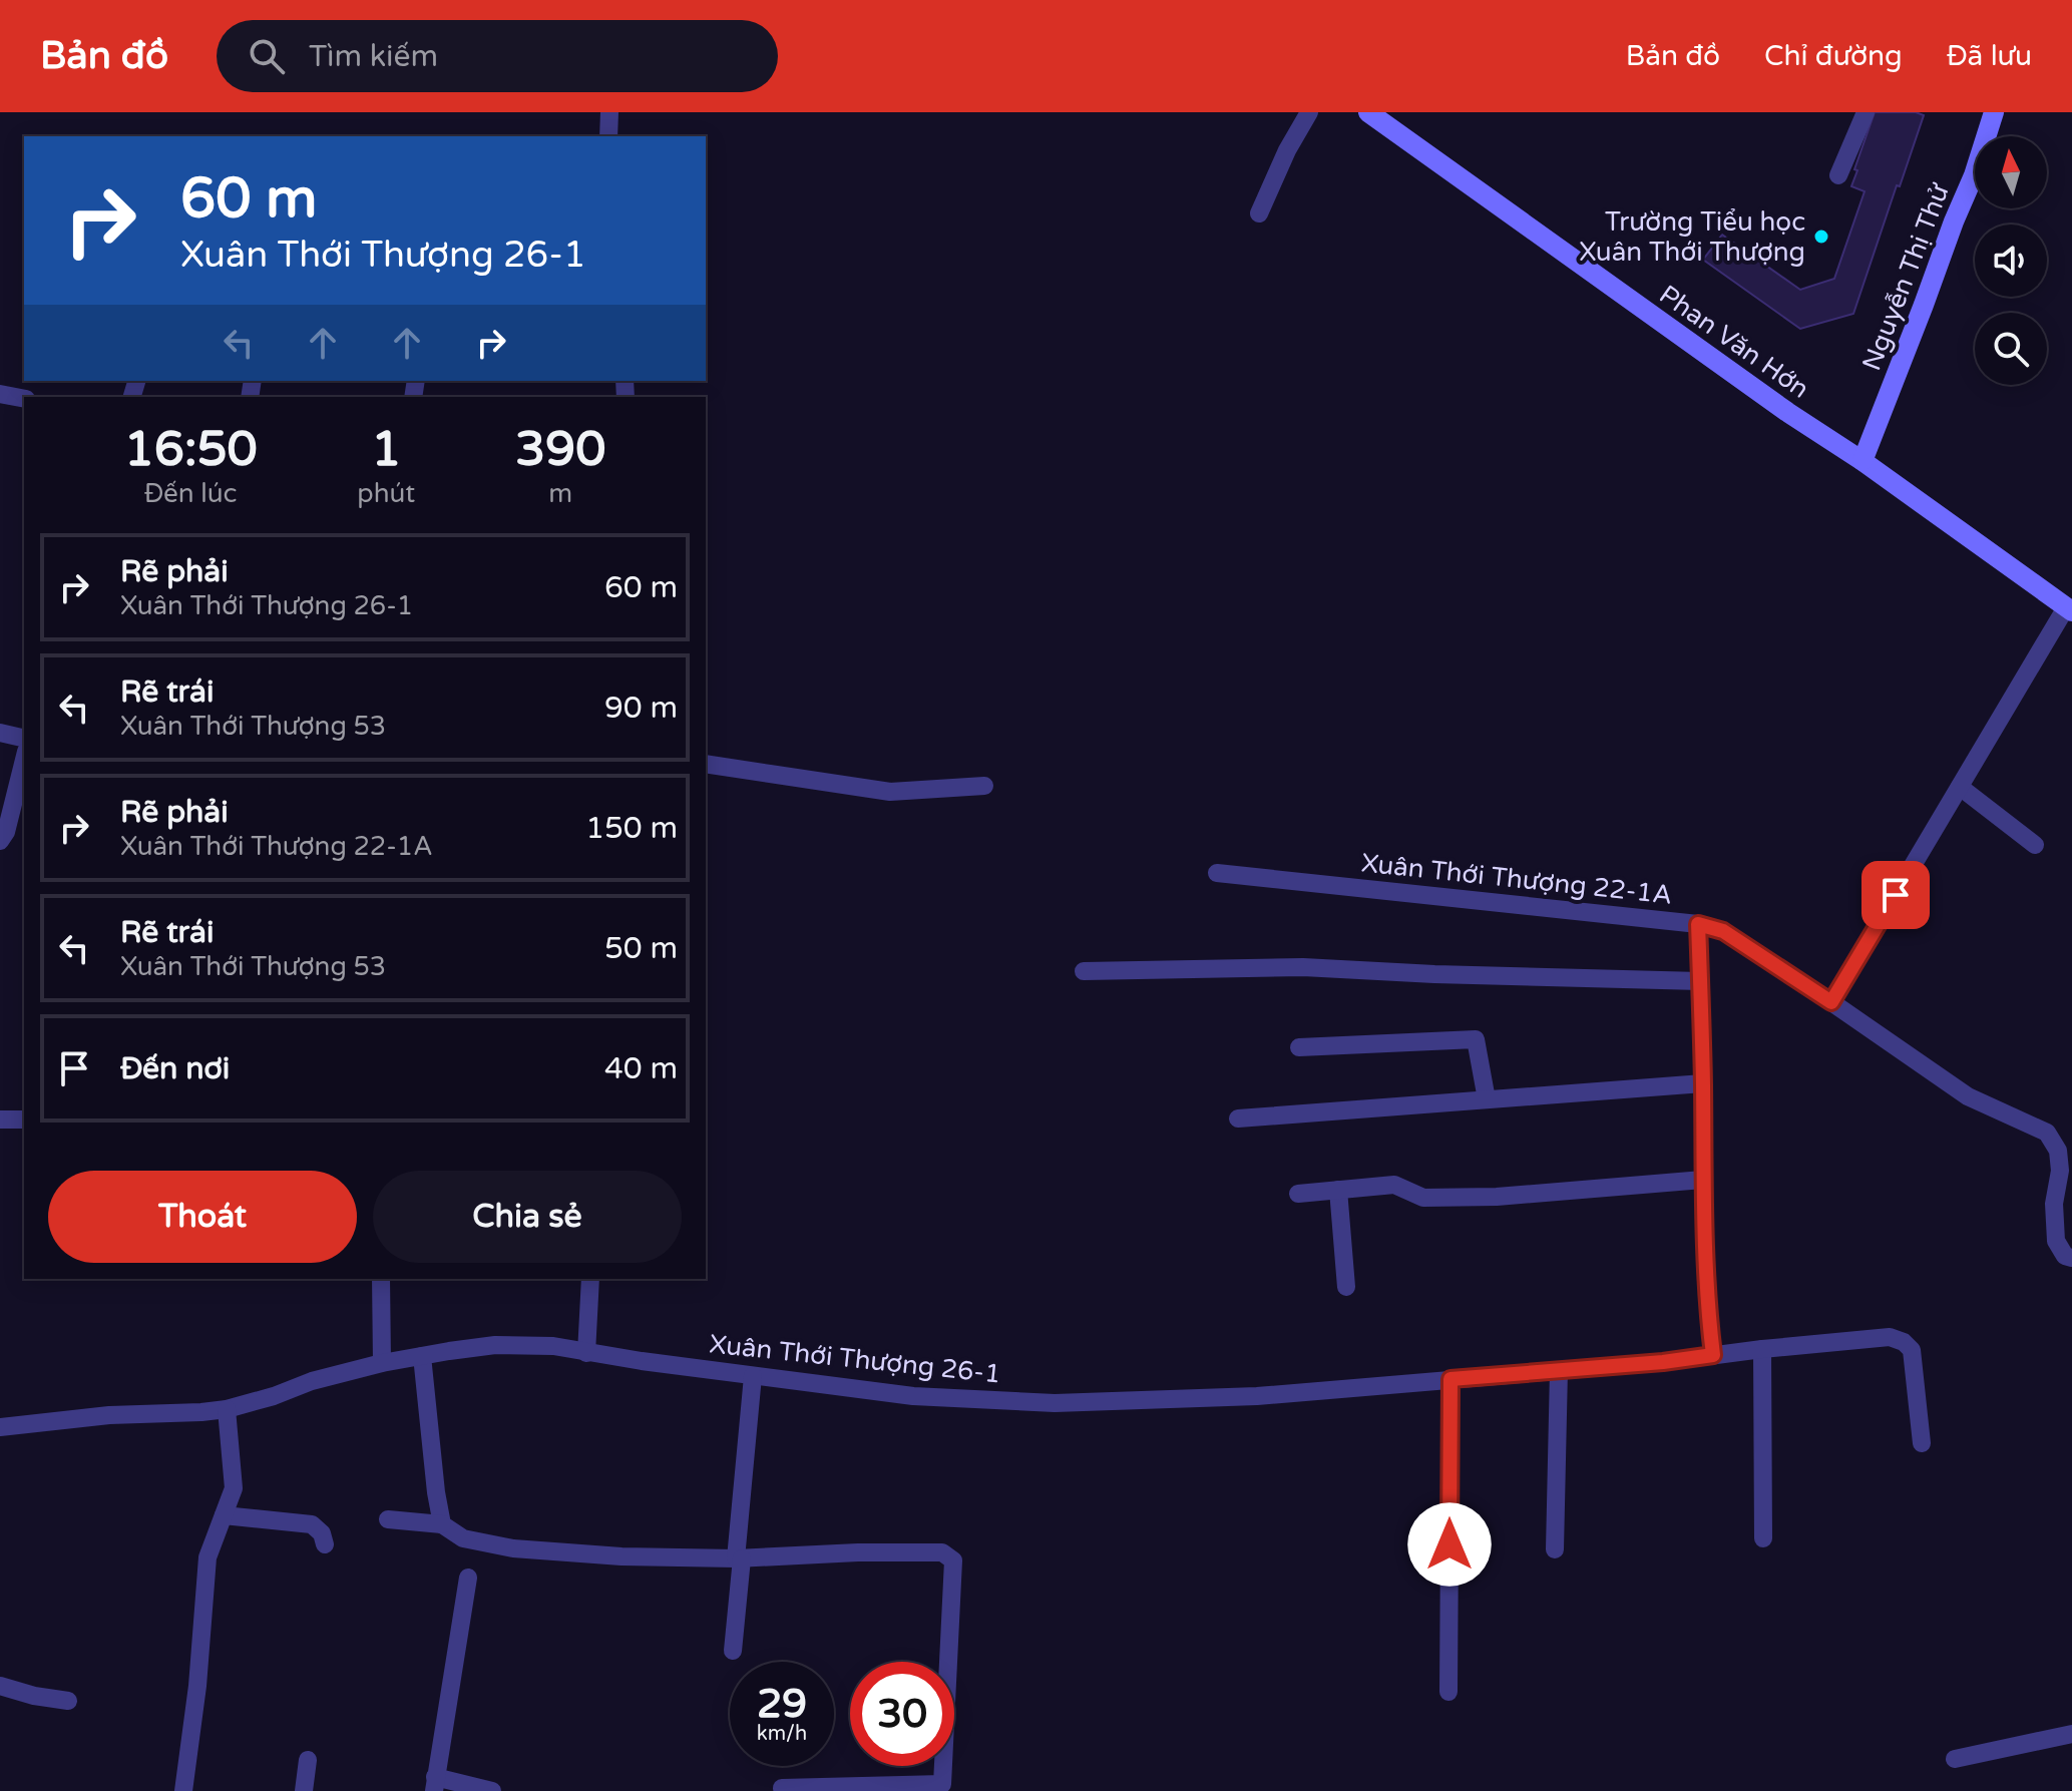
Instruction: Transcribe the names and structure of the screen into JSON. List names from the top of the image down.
{
  "streets": {
    "main road": ["Nguyễn Thị Thử", "Phan Văn Hớn"],
    "street": ["Xuân Thới Thượng 22-1A", "Xuân Thới Thượng 26-1"]
  },
  "crossings": [
    ["Nguyễn Thị Thử", "Phan Văn Hớn"]
  ],
  "places": ["Trường Tiểu học Xuân Thới Thượng"],
  "north": "top",
  "page": {
    "header": "Bản đồ",
    "search": "Tìm kiếm",
    "nav": ["Bản đồ", "Chỉ đường", "Đã lưu"],
    "turn": ["60 m", "Xuân Thới Thượng 26-1"],
    "eta": [
      "16:50",
      "Đến lúc",
      "1",
      "phút",
      "390",
      "m"
    ],
    "list": [
      {
        "name": "Rẽ phải",
        "note": "Xuân Thới Thượng 26-1",
        "value": "60 m"
      },
      {
        "name": "Rẽ trái",
        "note": "Xuân Thới Thượng 53",
        "value": "90 m"
      },
      {
        "name": "Rẽ phải",
        "note": "Xuân Thới Thượng 22-1A",
        "value": "150 m"
      },
      {
        "name": "Rẽ trái",
        "note": "Xuân Thới Thượng 53",
        "value": "50 m"
      },
      {
        "name": "Đến nơi",
        "value": "40 m"
      }
    ],
    "buttons": ["Thoát", "Chia sẻ"],
    "speed": "29 km/h",
    "limit": "30"
  }
}
